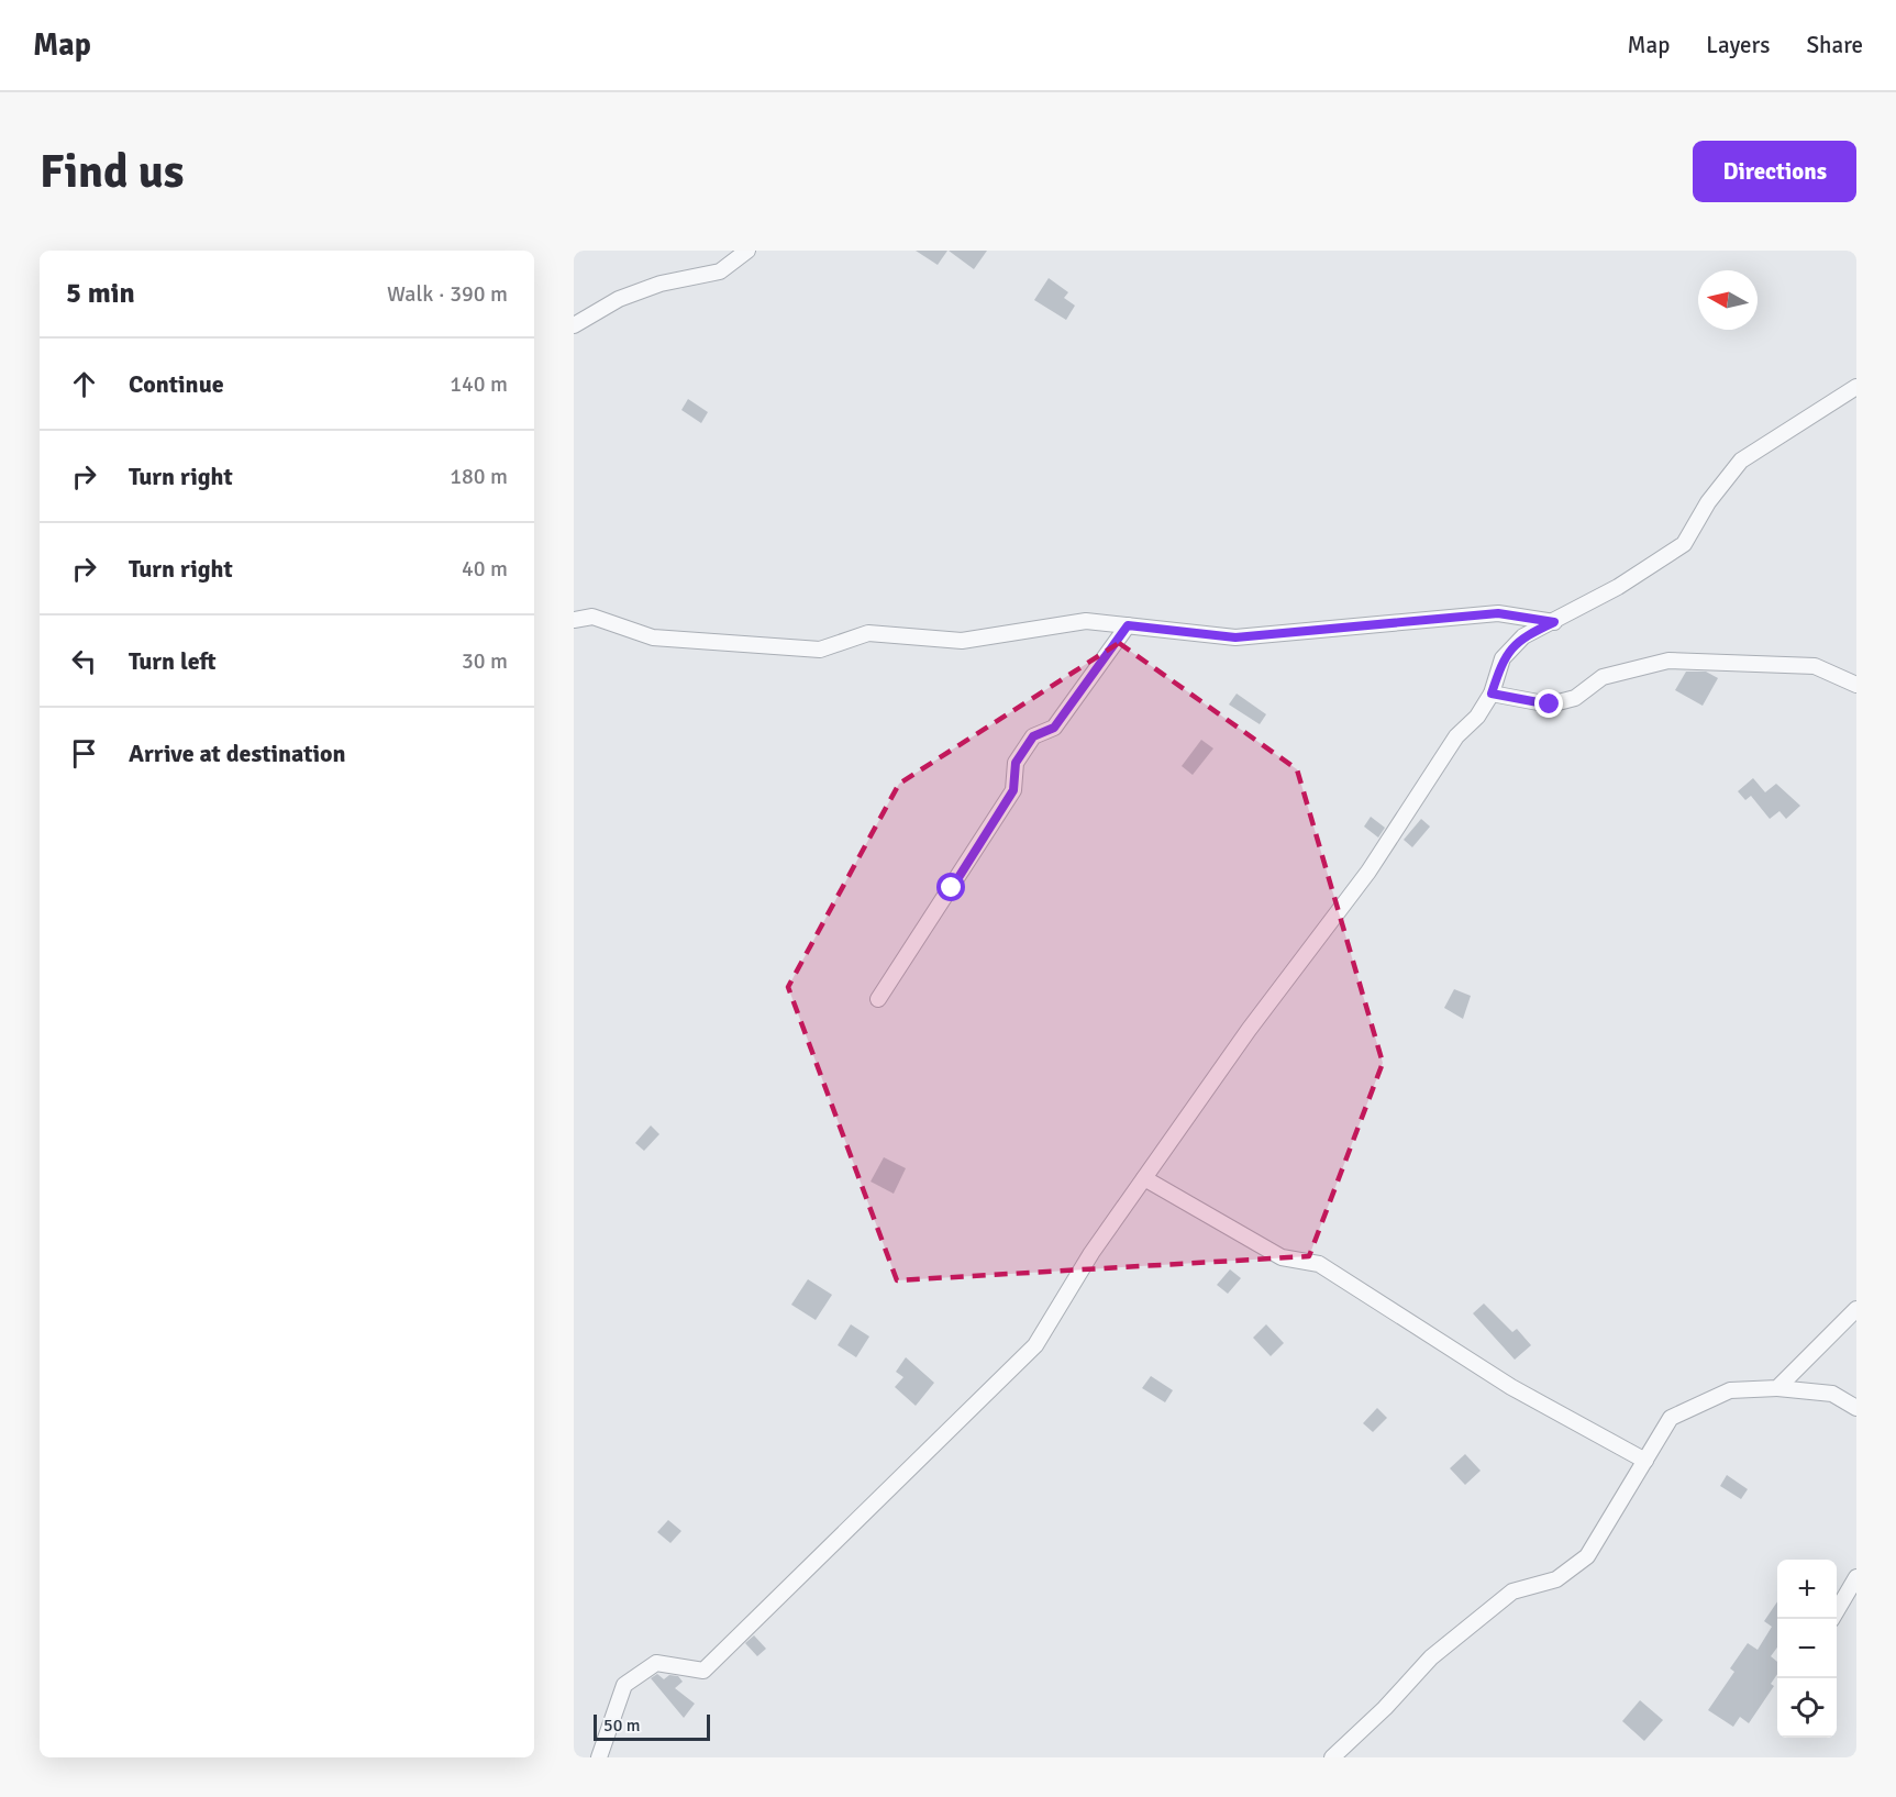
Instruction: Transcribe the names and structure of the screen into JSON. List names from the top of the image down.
{
  "scale_bar": "50 m",
  "north": "left",
  "page": {
    "header": "Map",
    "nav": ["Map", "Layers", "Share"],
    "buttons": "Directions",
    "title": "Find us",
    "heading": ["5 min", "Walk · 390 m"],
    "list": [
      ["Continue", "140 m"],
      ["Turn right", "180 m"],
      ["Turn right", "40 m"],
      ["Turn left", "30 m"],
      "Arrive at destination"
    ],
    "map_buttons": ["+", "−"],
    "scale": "50 m"
  }
}
